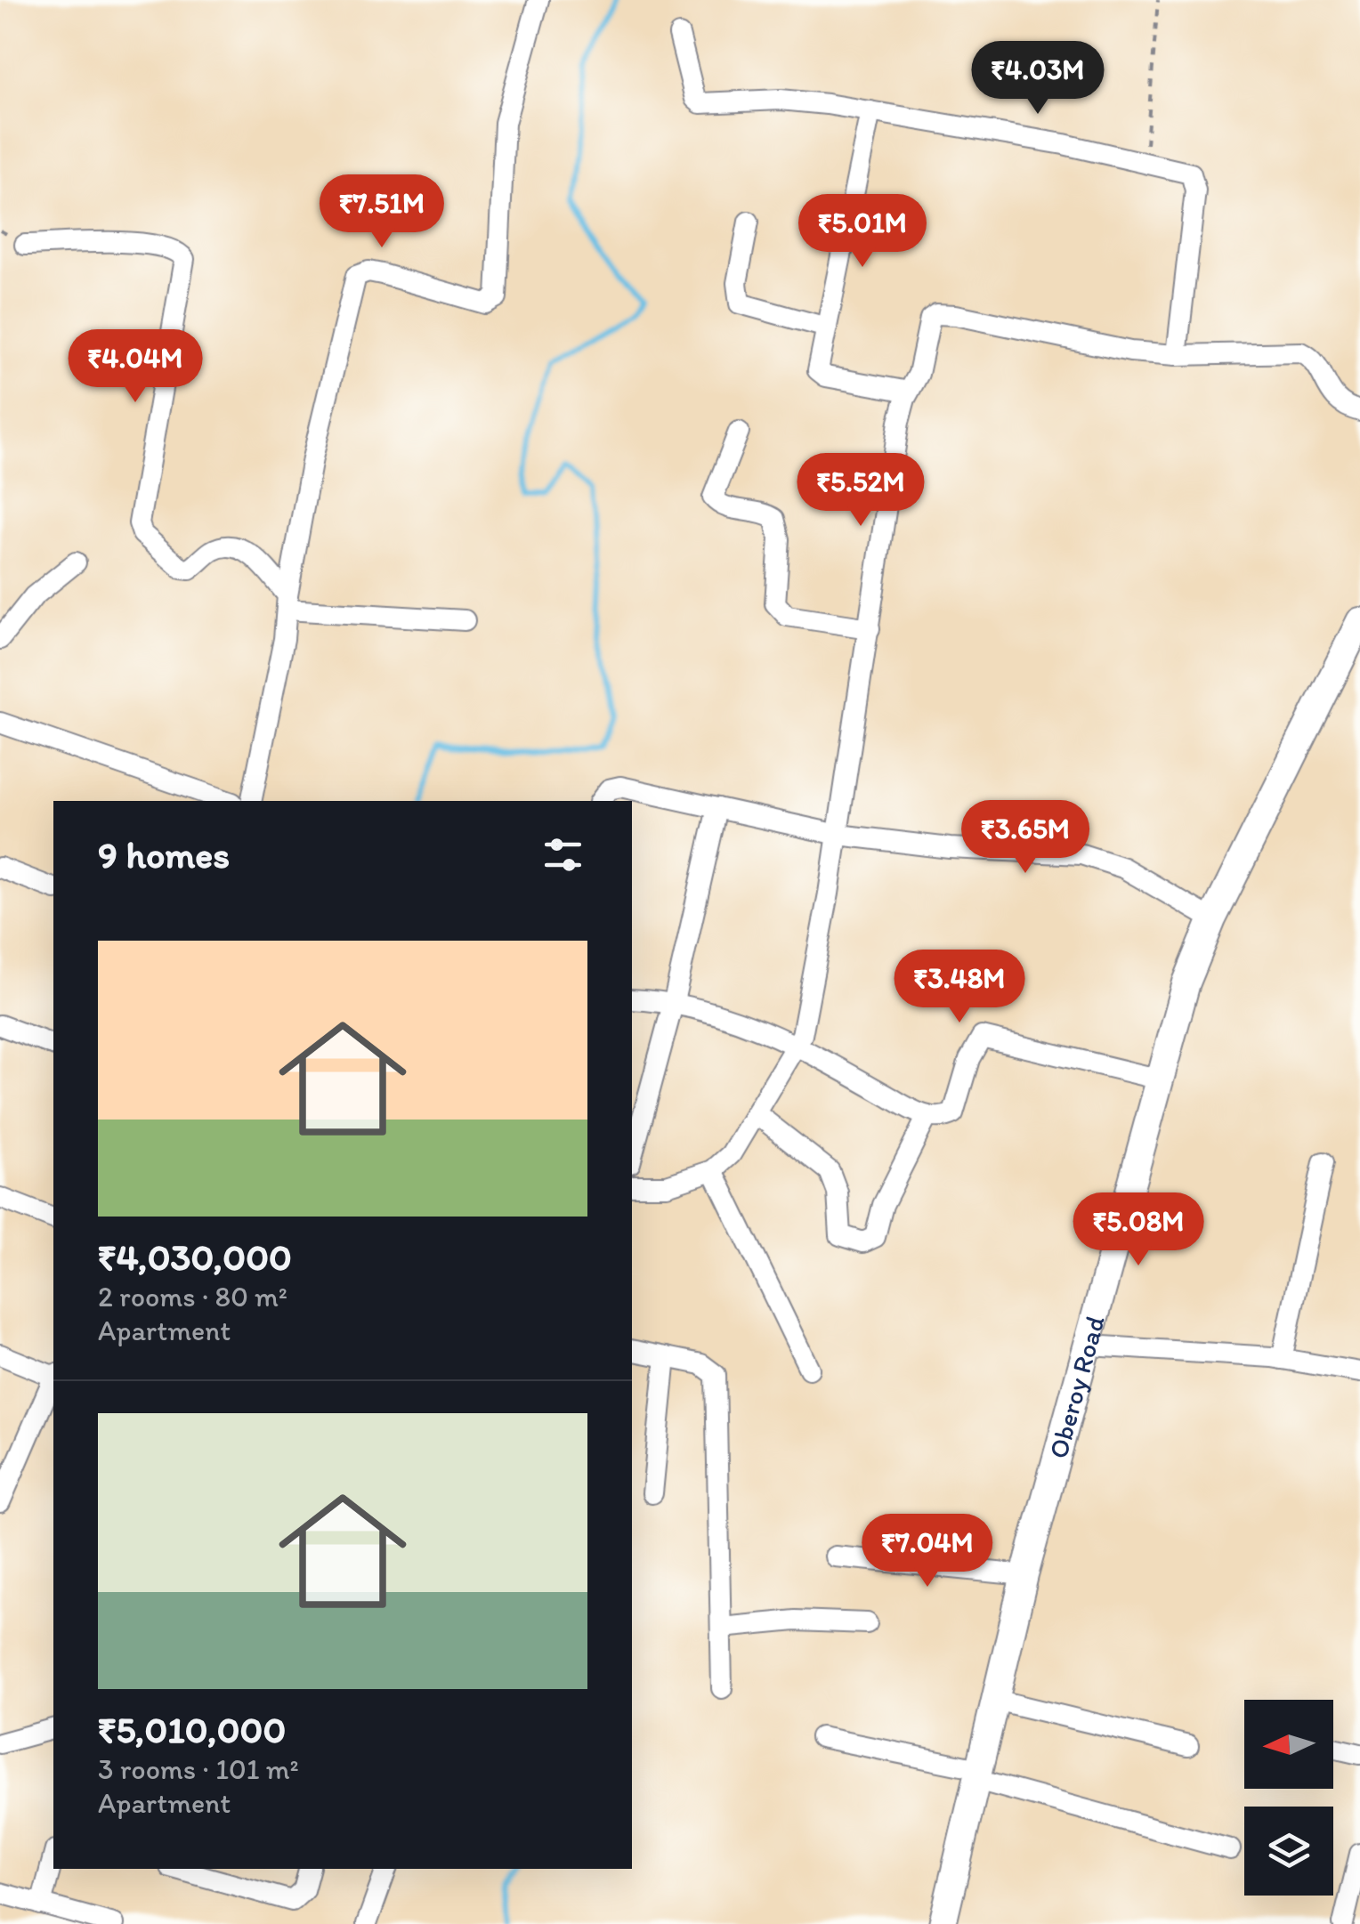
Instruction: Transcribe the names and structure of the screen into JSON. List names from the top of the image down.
{
  "streets": {
    "street": ["Oberoy Road"]
  },
  "north": "left",
  "page": {
    "price": [
      "₹4.03M",
      "₹7.51M",
      "₹5.01M",
      "₹4.04M",
      "₹5.52M",
      "₹3.65M",
      "₹3.48M",
      "₹5.08M",
      "₹7.04M"
    ],
    "heading": "9 homes",
    "list": [
      {
        "name": "₹4,030,000",
        "note": "2 rooms · 80 m² · Apartment"
      },
      {
        "name": "₹5,010,000",
        "note": "3 rooms · 101 m² · Apartment"
      }
    ]
  }
}
